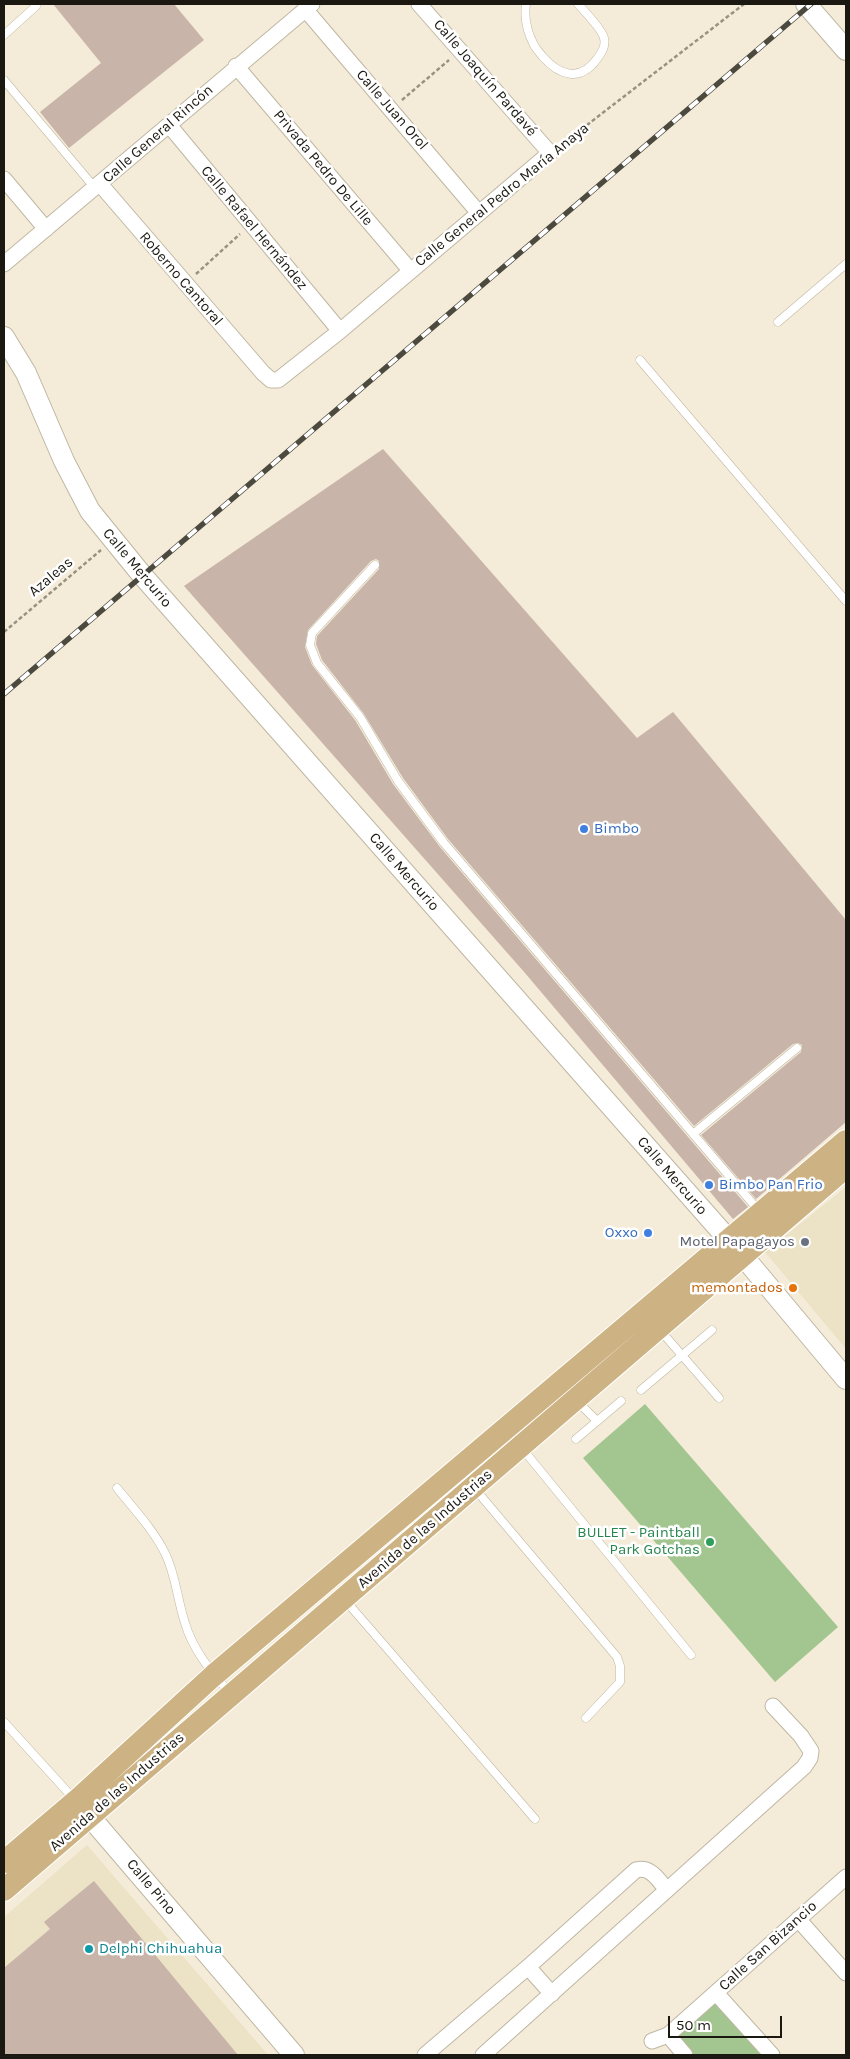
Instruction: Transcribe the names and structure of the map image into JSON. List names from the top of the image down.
{
  "streets": {
    "main road": ["Calle Mercurio", "Avenida de las Industrias", "Calle Pino"],
    "street": [
      "Calle Joaquín Pardavé",
      "Calle Juan Orol",
      "Calle General Rincón",
      "Privada Pedro De Lille",
      "Calle General Pedro María Anaya",
      "Calle Rafael Hernández",
      "Roberno Cantoral",
      "Calle San Bizancio"
    ],
    "path": ["Azaleas"]
  },
  "crossings": [
    ["Calle Joaquín Pardavé", "Calle General Pedro María Anaya"],
    ["Calle Juan Orol", "Calle General Rincón"],
    ["Calle Juan Orol", "Calle General Pedro María Anaya"],
    ["Calle General Rincón", "Privada Pedro De Lille"],
    ["Calle General Rincón", "Calle Rafael Hernández"],
    ["Calle General Rincón", "Roberno Cantoral"],
    ["Privada Pedro De Lille", "Calle General Pedro María Anaya"],
    ["Calle General Pedro María Anaya", "Calle Rafael Hernández"],
    ["Calle General Pedro María Anaya", "Roberno Cantoral"],
    ["Calle Mercurio", "Azaleas"],
    ["Calle Mercurio", "Avenida de las Industrias"],
    ["Avenida de las Industrias", "Calle Pino"]
  ],
  "places": [
    "Bimbo",
    "Bimbo Pan Frio",
    "Oxxo",
    "Motel Papagayos",
    "memontados",
    "BULLET - Paintball Park Gotchas",
    "Delphi Chihuahua"
  ],
  "scale_bar": "50 m"
}
